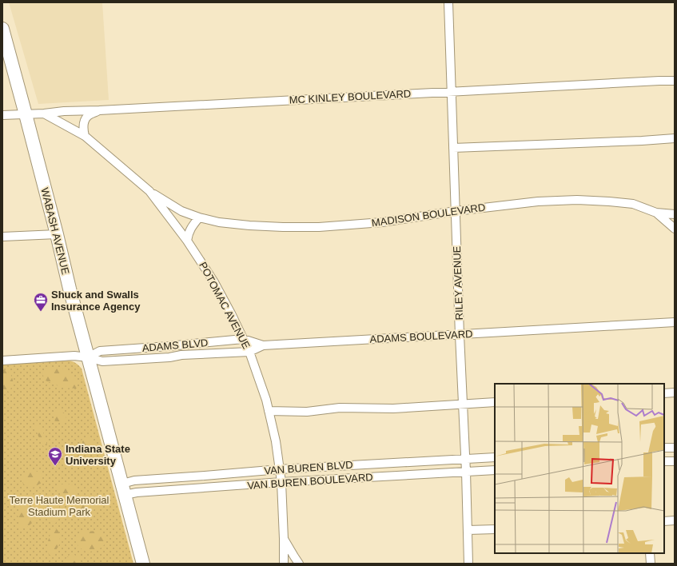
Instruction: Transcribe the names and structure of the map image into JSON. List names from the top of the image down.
{
  "streets": {
    "main road": ["WABASH AVENUE"],
    "street": [
      "MC KINLEY BOULEVARD",
      "MADISON BOULEVARD",
      "RILEY AVENUE",
      "POTOMAC AVENUE",
      "ADAMS BOULEVARD",
      "ADAMS BLVD",
      "VAN BUREN BLVD",
      "VAN BUREN BOULEVARD"
    ]
  },
  "crossings": [
    ["MC KINLEY BOULEVARD", "WABASH AVENUE"],
    ["MC KINLEY BOULEVARD", "RILEY AVENUE"],
    ["MC KINLEY BOULEVARD", "POTOMAC AVENUE"],
    ["MADISON BOULEVARD", "RILEY AVENUE"],
    ["MADISON BOULEVARD", "POTOMAC AVENUE"],
    ["WABASH AVENUE", "ADAMS BOULEVARD"],
    ["WABASH AVENUE", "ADAMS BLVD"],
    ["WABASH AVENUE", "VAN BUREN BLVD"],
    ["WABASH AVENUE", "VAN BUREN BOULEVARD"],
    ["RILEY AVENUE", "ADAMS BOULEVARD"],
    ["RILEY AVENUE", "VAN BUREN BLVD"],
    ["RILEY AVENUE", "VAN BUREN BOULEVARD"],
    ["POTOMAC AVENUE", "ADAMS BOULEVARD"],
    ["POTOMAC AVENUE", "ADAMS BLVD"],
    ["POTOMAC AVENUE", "VAN BUREN BLVD"],
    ["POTOMAC AVENUE", "VAN BUREN BOULEVARD"],
    ["ADAMS BOULEVARD", "ADAMS BLVD"],
    ["VAN BUREN BLVD", "VAN BUREN BOULEVARD"]
  ],
  "parks": ["Terre Haute Memorial Stadium Park"],
  "places": {
    "office": ["Shuck and Swalls Insurance Agency"],
    "school or university": ["Indiana State University"]
  }
}
